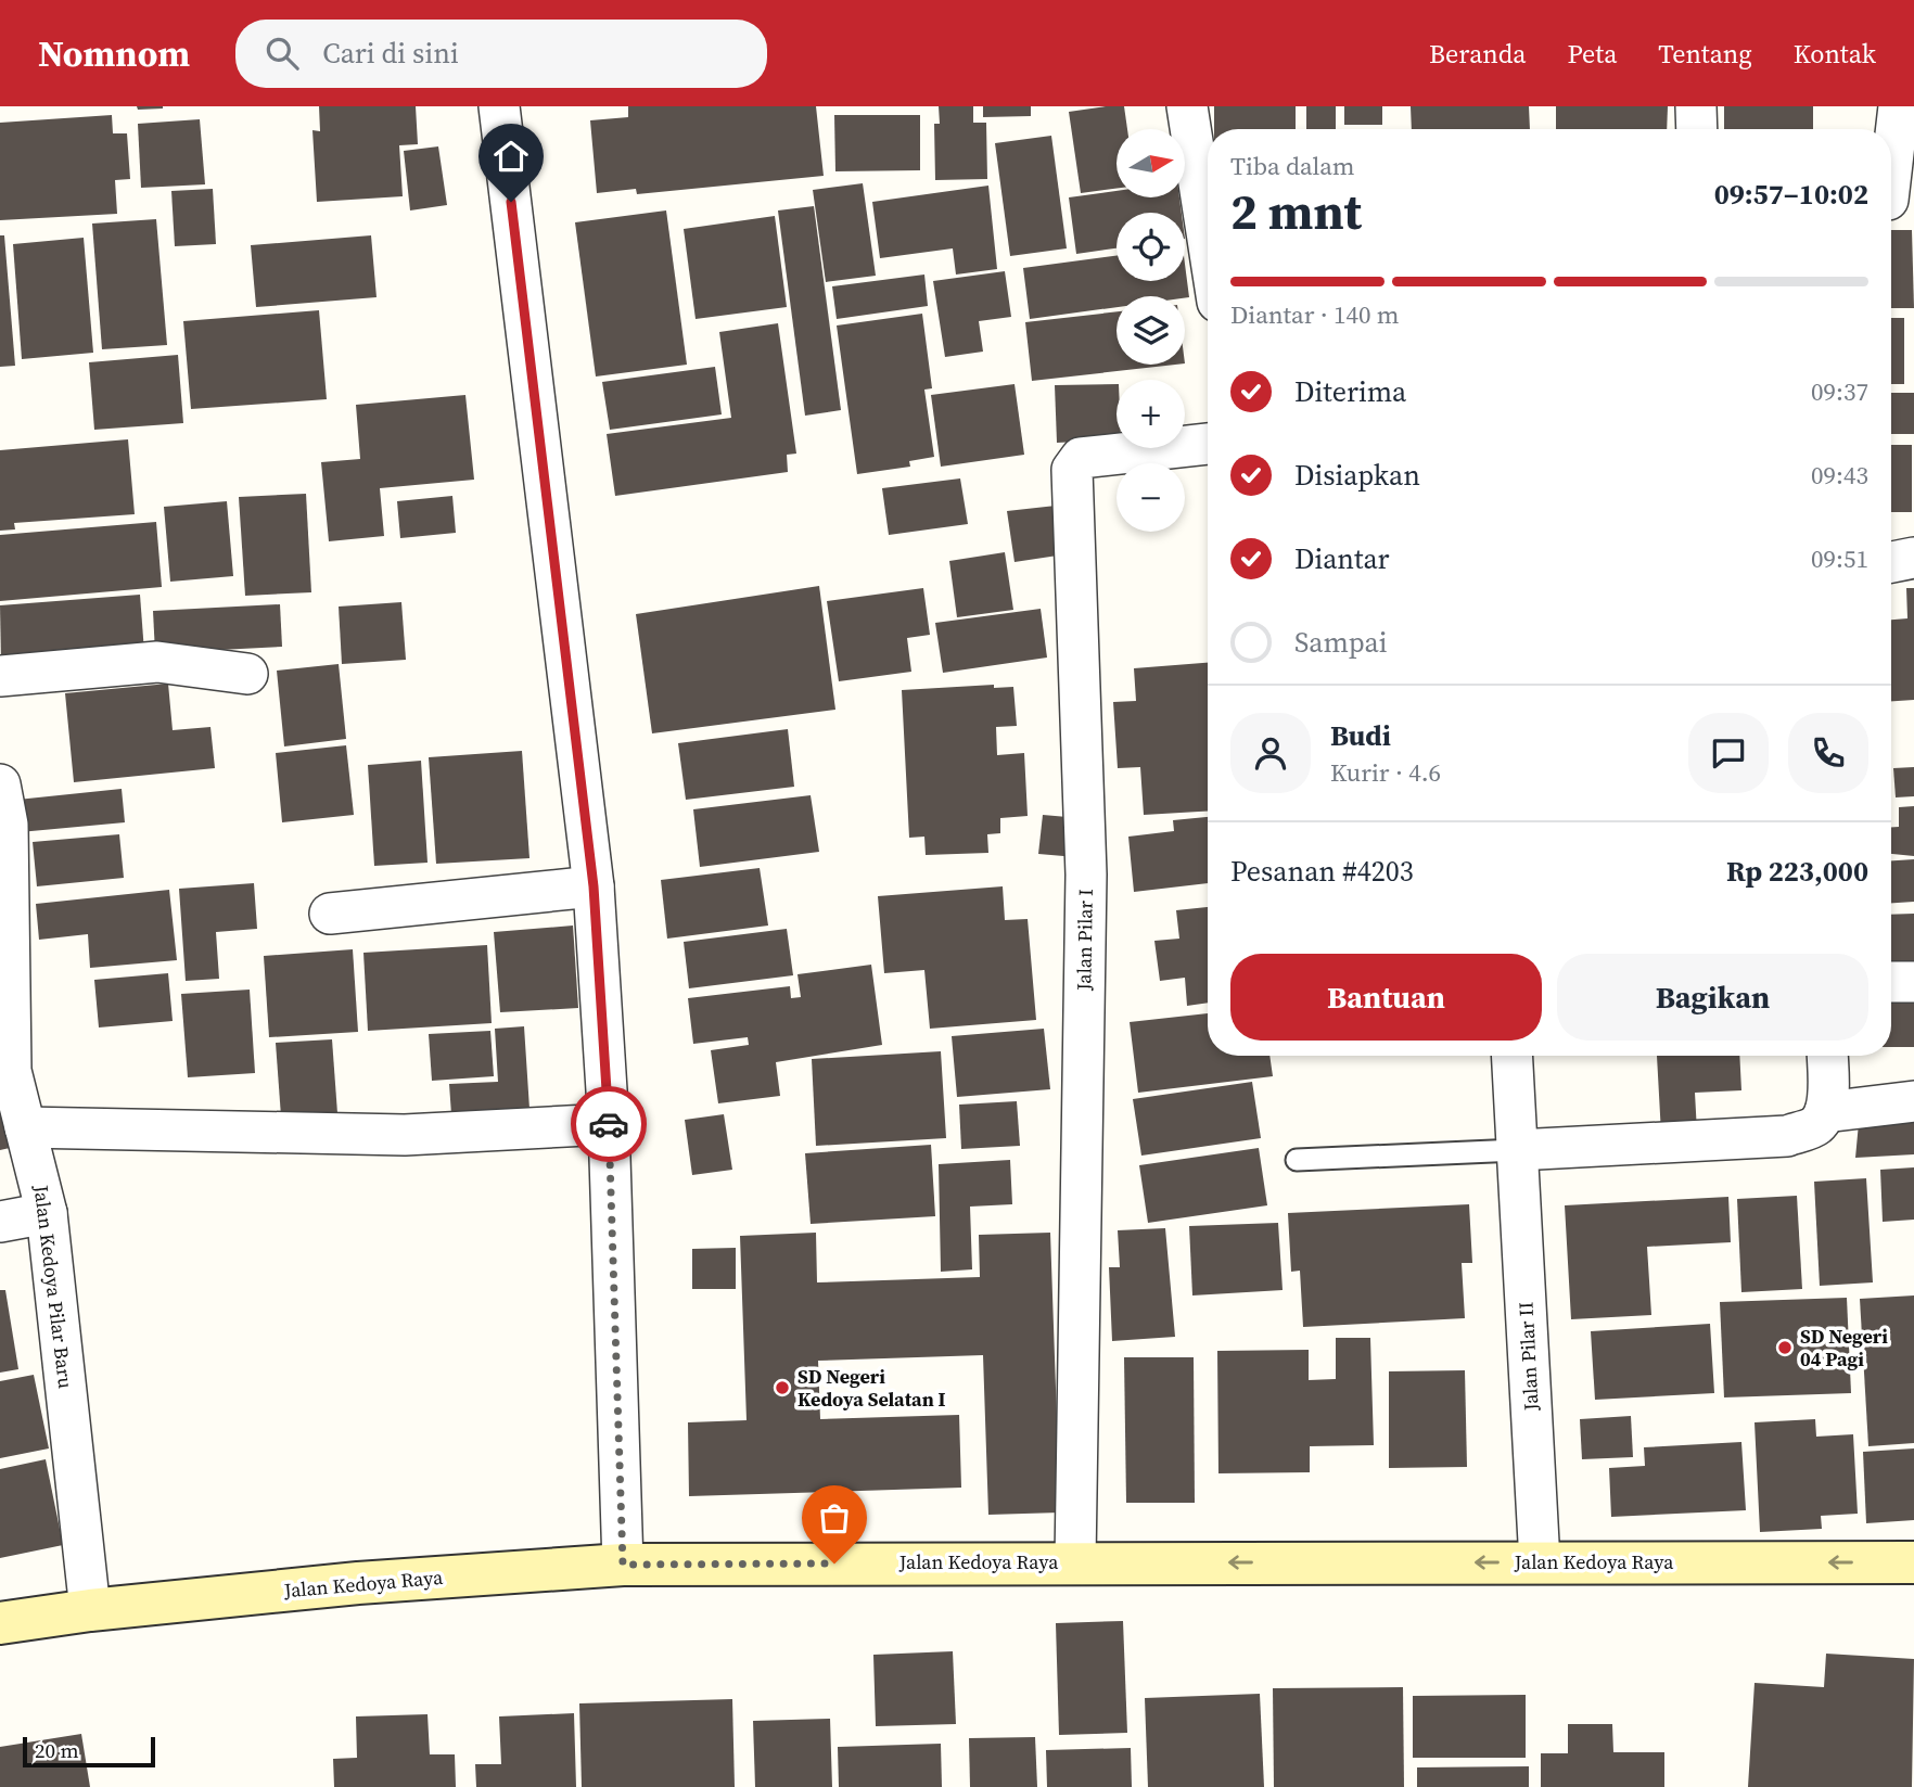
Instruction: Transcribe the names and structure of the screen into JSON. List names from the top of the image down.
{
  "streets": {
    "street": [
      "Jalan Pilar I",
      "Jalan Kedoya Pilar Baru",
      "Jalan Pilar II",
      "Jalan Kedoya Raya"
    ]
  },
  "crossings": [
    ["Jalan Pilar I", "Jalan Kedoya Raya"],
    ["Jalan Kedoya Pilar Baru", "Jalan Kedoya Raya"],
    ["Jalan Pilar II", "Jalan Kedoya Raya"]
  ],
  "one_way": ["Jalan Kedoya Raya"],
  "places": ["SD Negeri 04 Pagi", "SD Negeri Kedoya Selatan I"],
  "scale_bar": "20 m",
  "north": "right",
  "page": {
    "header": "Nomnom",
    "search": "Cari di sini",
    "nav": [
      "Beranda",
      "Peta",
      "Tentang",
      "Kontak"
    ],
    "map_buttons": ["+", "−"],
    "heading": ["2 mnt", "Tiba dalam", "09:57–10:02"],
    "panel": [
      "Budi",
      "Kurir · 4.6",
      "Pesanan #4203",
      "Rp 223,000"
    ],
    "bar": "Diantar · 140 m",
    "list": [
      ["Diterima", "09:37"],
      ["Disiapkan", "09:43"],
      ["Diantar", "09:51"],
      "Sampai"
    ],
    "buttons": ["Bantuan", "Bagikan"],
    "scale": "20 m"
  }
}
